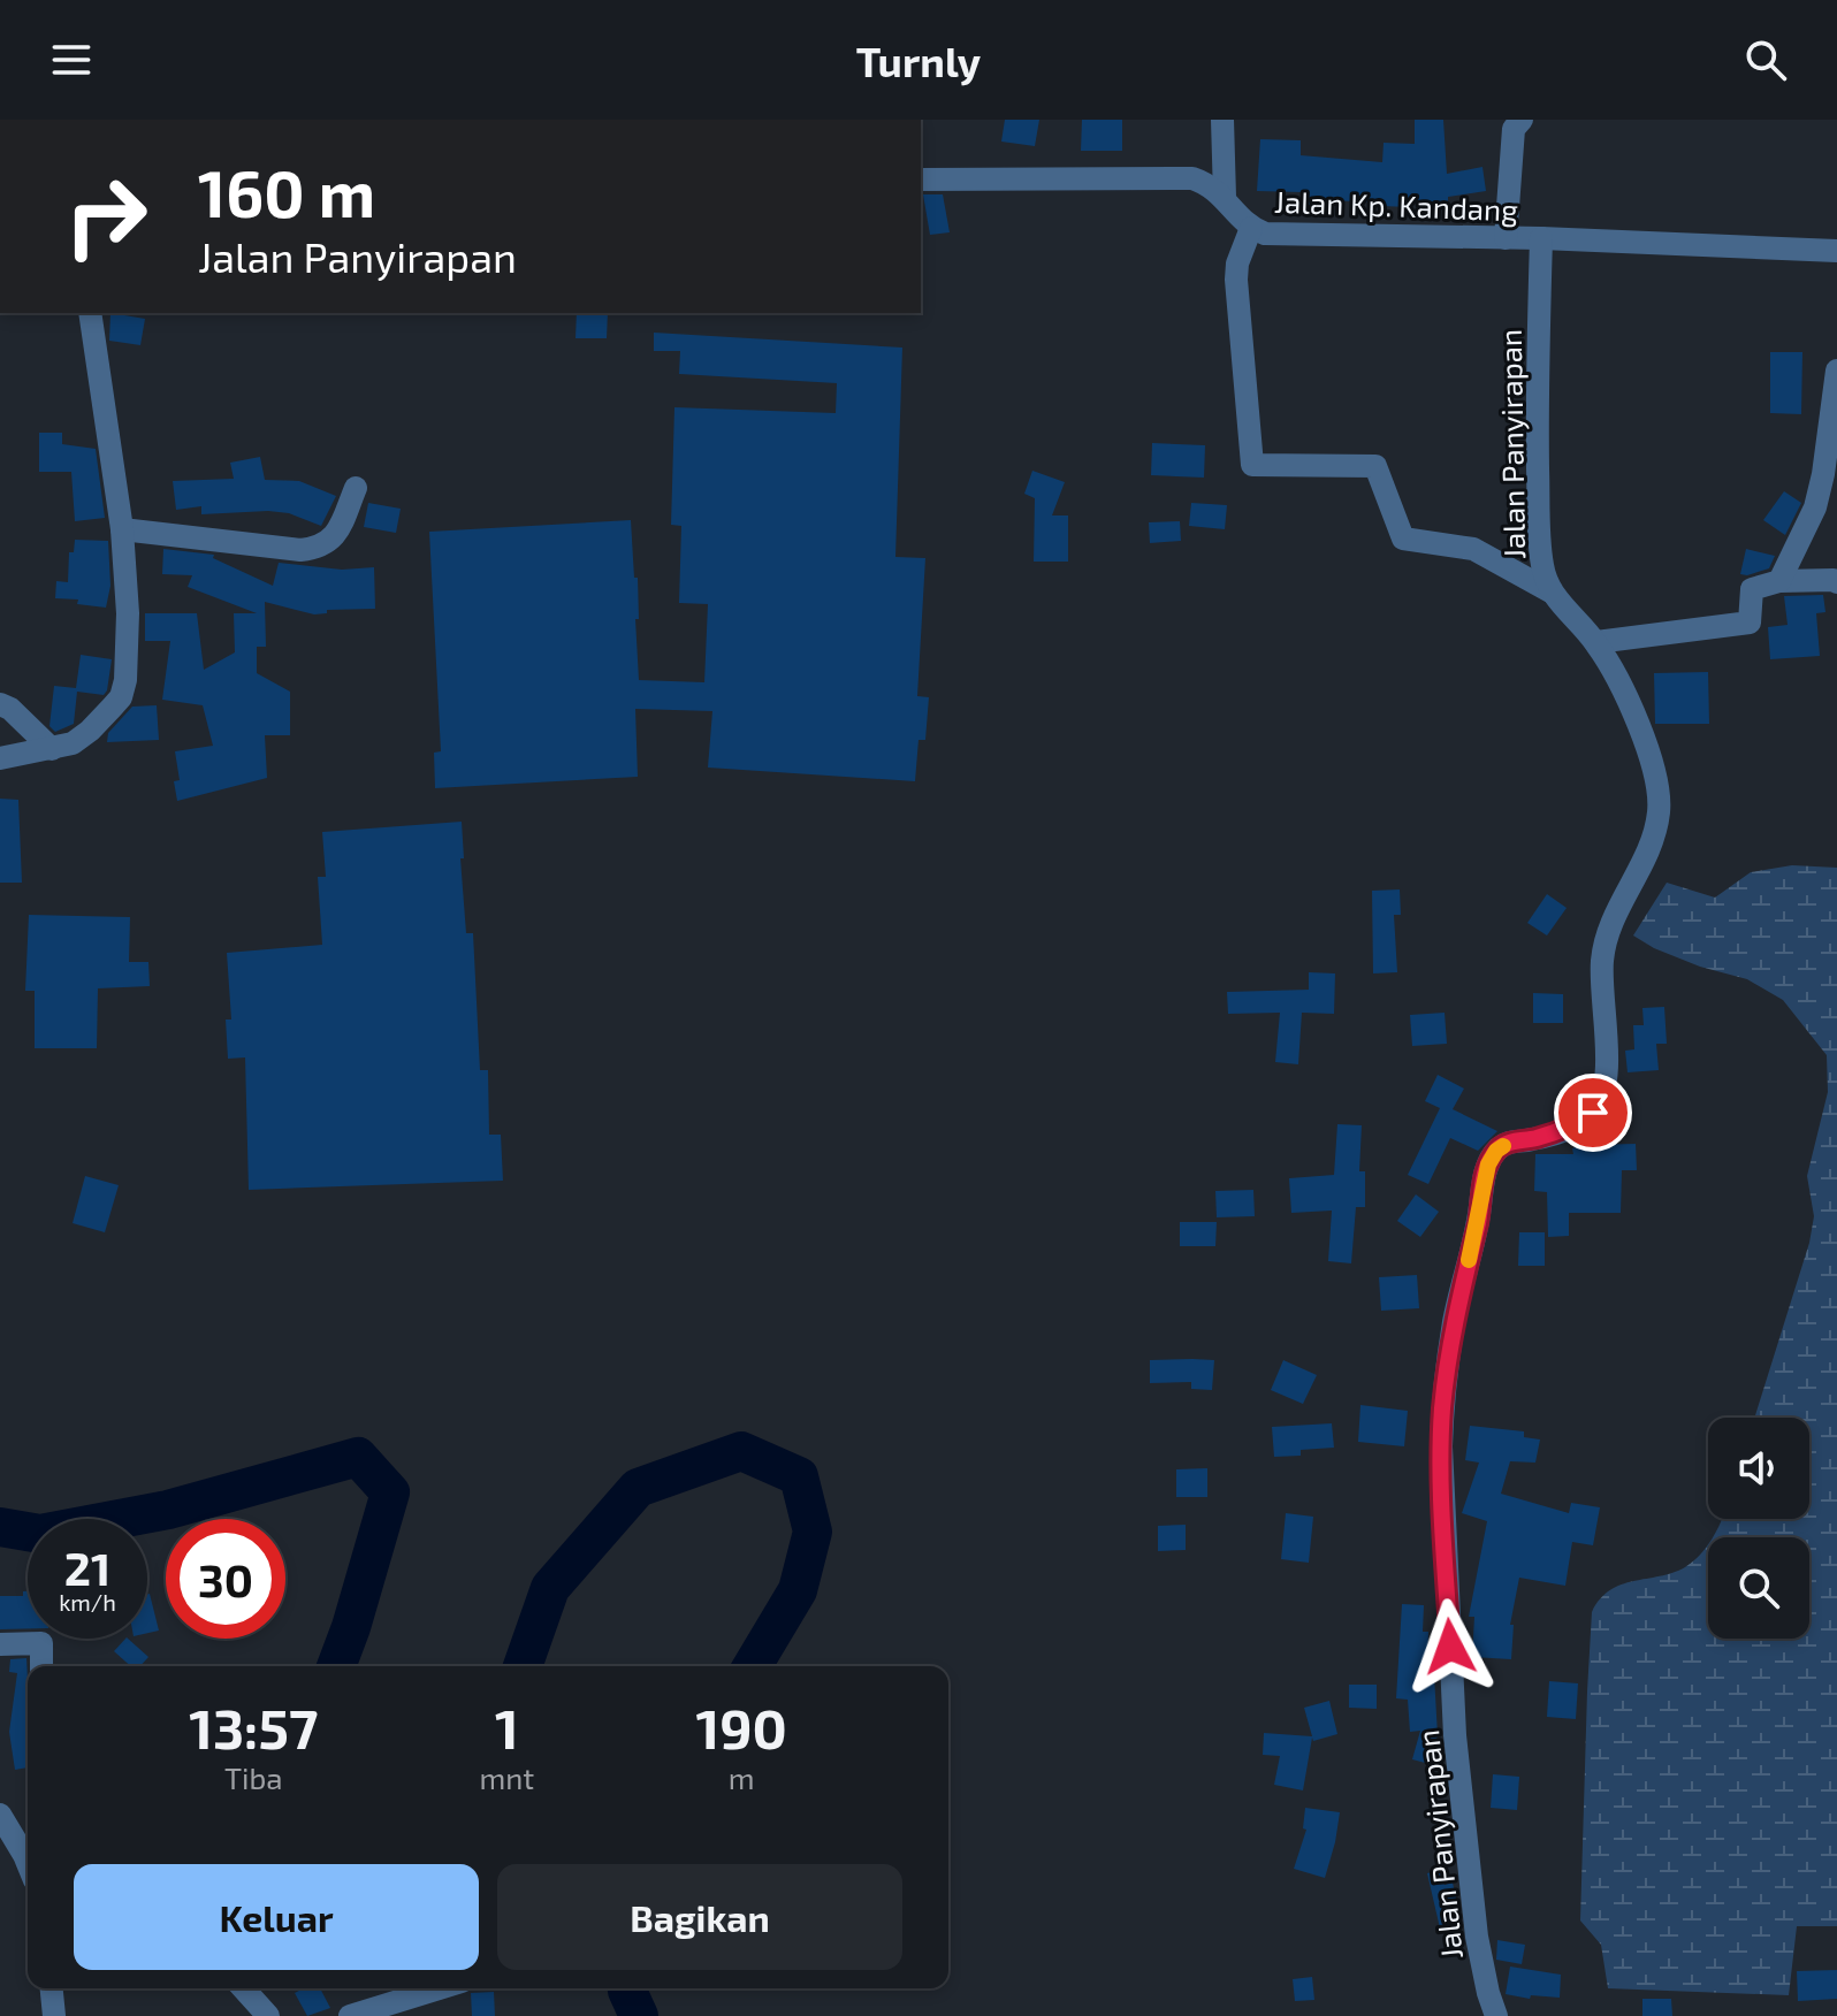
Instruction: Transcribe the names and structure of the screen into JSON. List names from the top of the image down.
{
  "streets": {
    "street": ["Jalan Kp. Kandang", "Jalan Panyirapan"]
  },
  "crossings": [
    ["Jalan Kp. Kandang", "Jalan Panyirapan"]
  ],
  "page": {
    "header": "Turnly",
    "turn": ["160 m", "Jalan Panyirapan"],
    "speed": "21 km/h",
    "limit": "30",
    "eta": [
      "13:57",
      "Tiba",
      "1",
      "mnt",
      "190",
      "m"
    ],
    "buttons": ["Keluar", "Bagikan"]
  }
}
